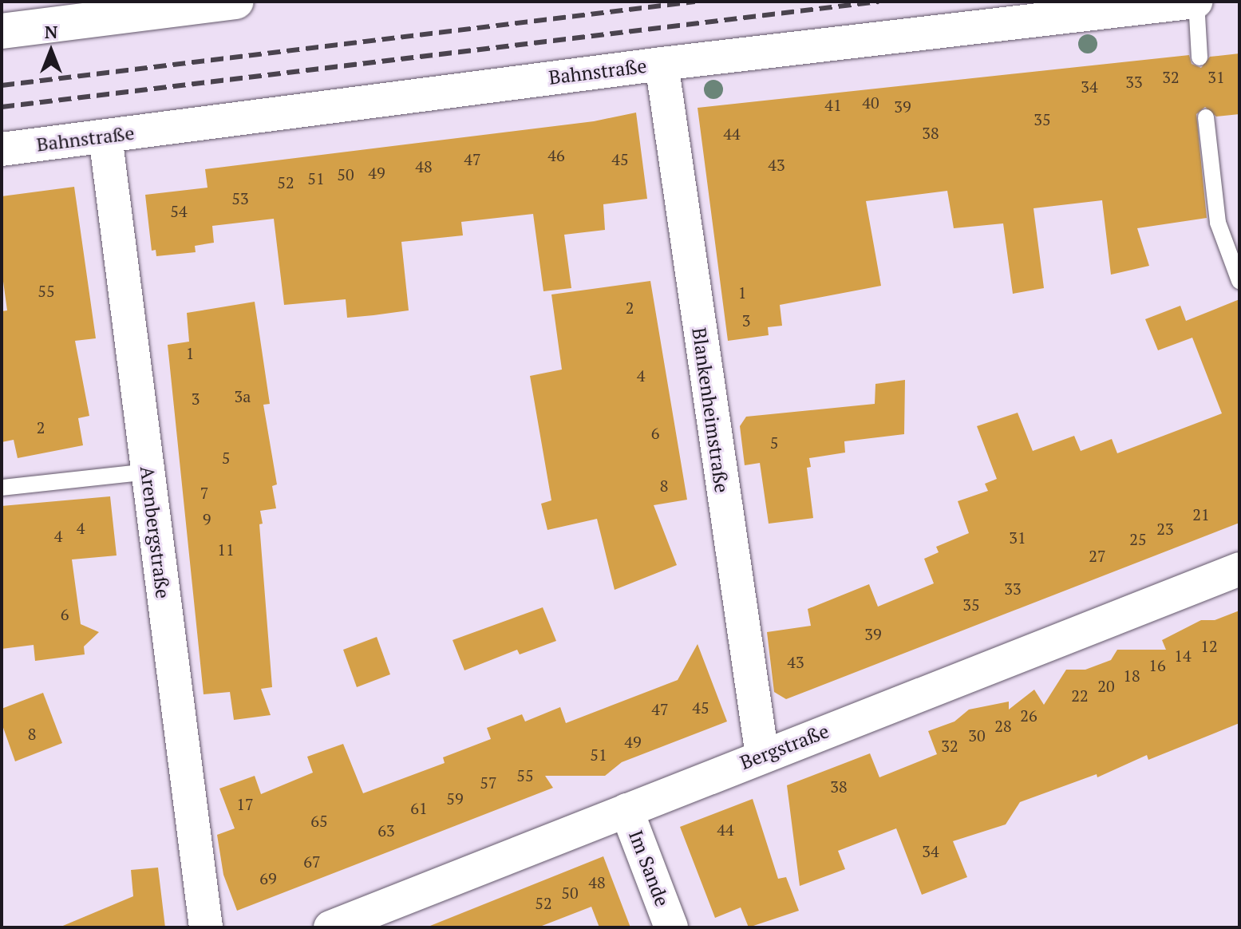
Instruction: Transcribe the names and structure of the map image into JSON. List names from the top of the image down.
{
  "streets": {
    "street": [
      "Bahnstraße",
      "Blankenheimstraße",
      "Arenbergstraße",
      "Bergstraße",
      "Im Sande"
    ]
  },
  "crossings": [
    ["Bahnstraße", "Blankenheimstraße"],
    ["Bahnstraße", "Arenbergstraße"],
    ["Blankenheimstraße", "Bergstraße"],
    ["Bergstraße", "Im Sande"]
  ],
  "house_numbers": [
    "32",
    "31",
    "33",
    "34",
    "40",
    "41",
    "39",
    "35",
    "38",
    "44",
    "46",
    "47",
    "45",
    "43",
    "48",
    "49",
    "50",
    "51",
    "52",
    "53",
    "54",
    "55",
    "1",
    "2",
    "3",
    "1",
    "4",
    "3a",
    "3",
    "2",
    "6",
    "5",
    "5",
    "8",
    "7",
    "21",
    "9",
    "4",
    "23",
    "4",
    "31",
    "25",
    "11",
    "27",
    "33",
    "35",
    "6",
    "39",
    "12",
    "14",
    "43",
    "16",
    "18",
    "20",
    "22",
    "45",
    "47",
    "26",
    "28",
    "8",
    "30",
    "49",
    "32",
    "51",
    "55",
    "57",
    "38",
    "59",
    "17",
    "61",
    "65",
    "44",
    "63",
    "34",
    "67",
    "69",
    "48",
    "50",
    "52"
  ],
  "north": "top"
}
